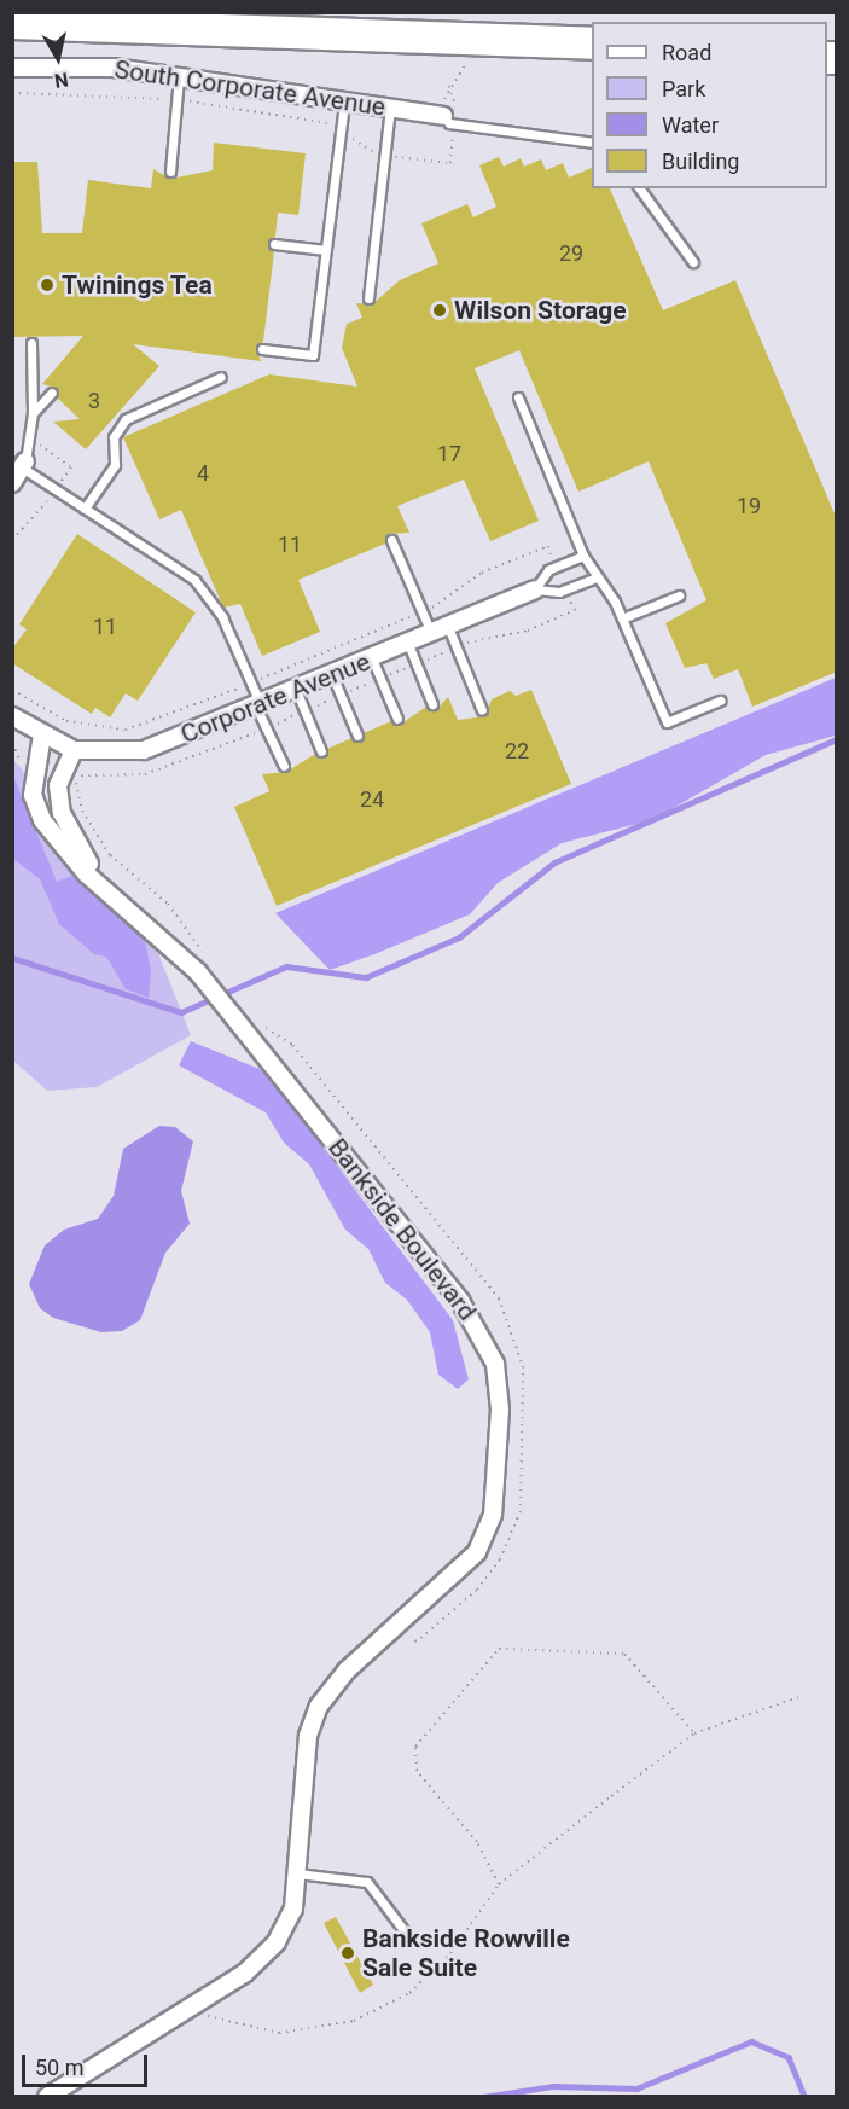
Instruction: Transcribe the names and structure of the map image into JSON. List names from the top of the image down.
{
  "streets": {
    "street": ["South Corporate Avenue", "Corporate Avenue", "Bankside Boulevard"]
  },
  "crossings": [
    ["Corporate Avenue", "Bankside Boulevard"]
  ],
  "places": ["Twinings Tea", "Wilson Storage", "Bankside Rowville Sale Suite"],
  "house_numbers": [
    "29",
    "3",
    "17",
    "4",
    "19",
    "11",
    "11",
    "22",
    "24"
  ],
  "legend": [
    "Road",
    "Park",
    "Water",
    "Building"
  ],
  "scale_bar": "50 m",
  "north": "bottom"
}
